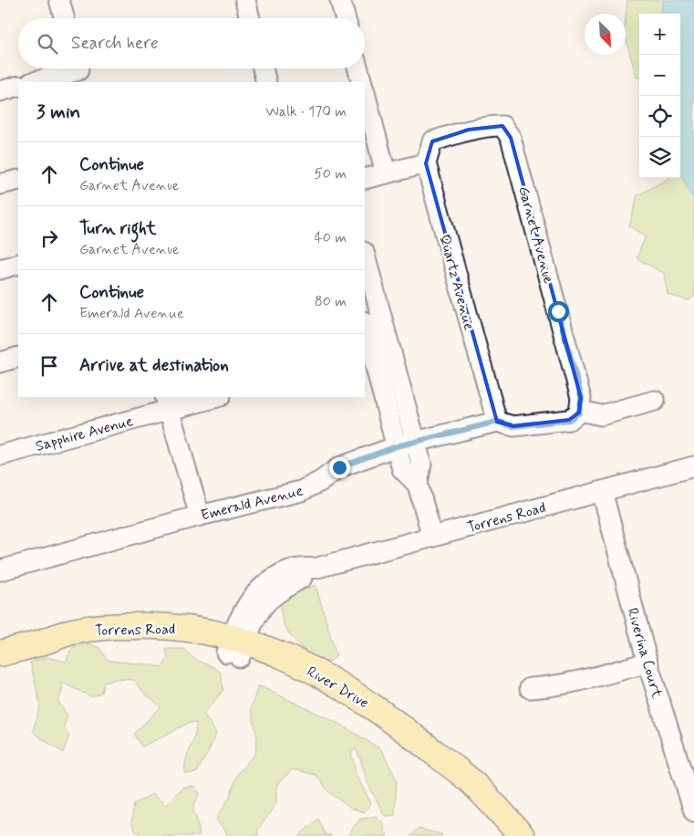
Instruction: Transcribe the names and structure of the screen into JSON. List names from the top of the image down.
{
  "streets": {
    "main road": ["Torrens Road", "River Drive"],
    "street": [
      "Garnet Avenue",
      "Quartz Avenue",
      "Sapphire Avenue",
      "Emerald Avenue",
      "Riverina Court"
    ]
  },
  "crossings": [
    ["Garnet Avenue", "Quartz Avenue"],
    ["Quartz Avenue", "Emerald Avenue"],
    ["Torrens Road", "Riverina Court"],
    ["Torrens Road", "River Drive"]
  ],
  "north": "bottom right",
  "page": {
    "map_buttons": ["+", "−"],
    "search": "Search here",
    "heading": ["3 min", "Walk · 170 m"],
    "list": [
      ["Continue", "Garnet Avenue", "50 m"],
      ["Turn right", "Garnet Avenue", "40 m"],
      ["Continue", "Emerald Avenue", "80 m"],
      "Arrive at destination"
    ]
  }
}
